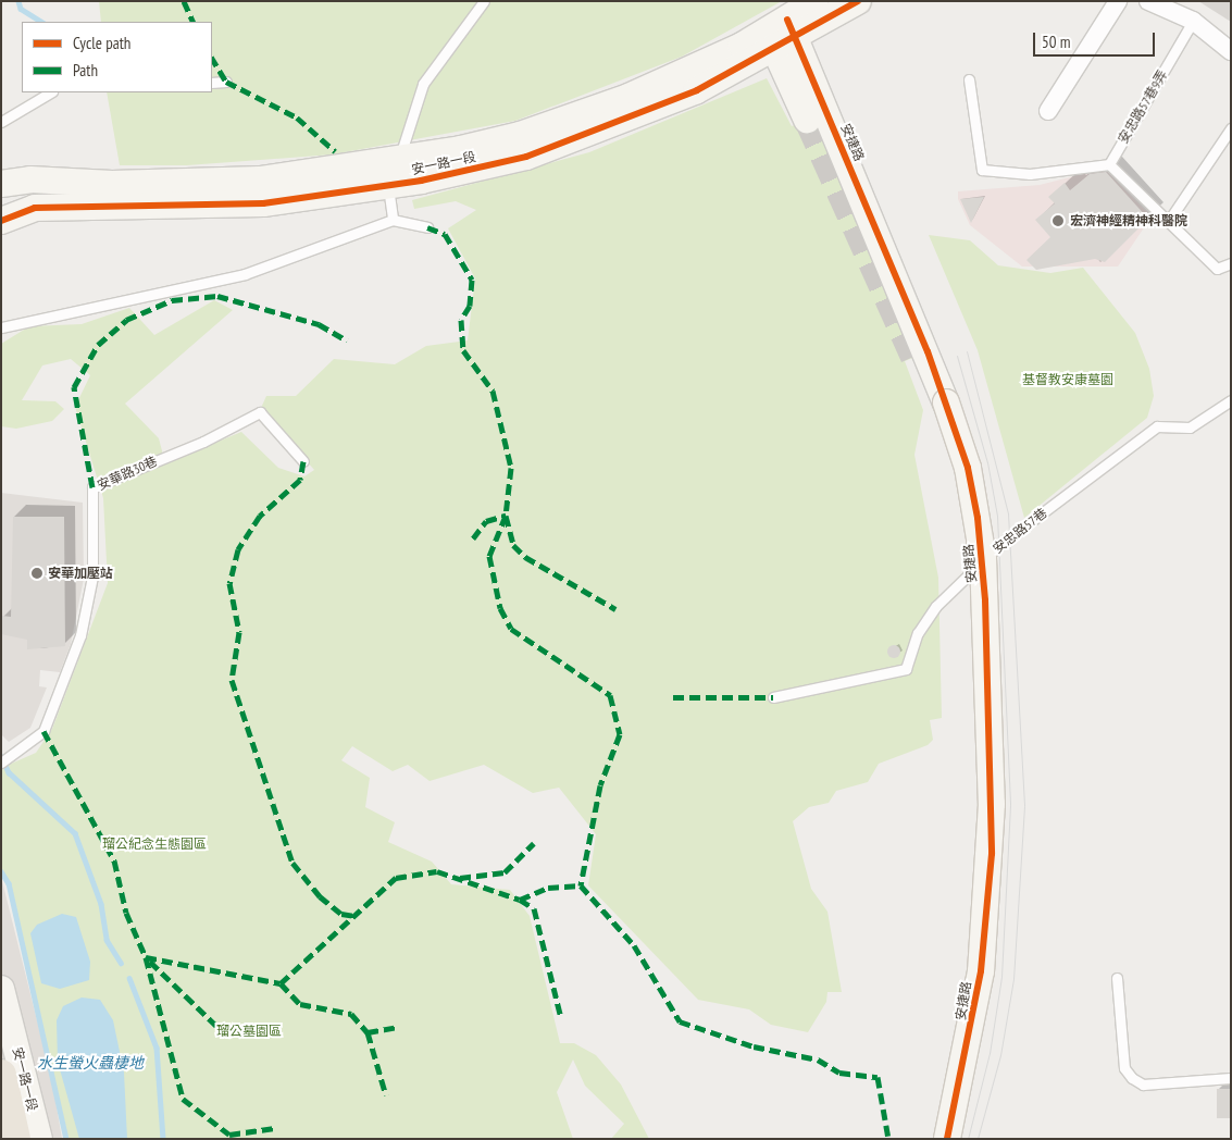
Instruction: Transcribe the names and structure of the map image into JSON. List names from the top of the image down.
{
  "streets": {
    "street": ["安捷路", "安一路一段"],
    "lane": ["安忠路57巷9弄", "安華路30巷", "安忠路57巷"]
  },
  "crossings": [
    ["安捷路", "安一路一段"]
  ],
  "water": ["水生螢火蟲棲地"],
  "parks": ["基督教安康墓園", "瑠公紀念生態園區", "瑠公墓園區"],
  "places": ["宏濟神經精神科醫院", "安華加壓站"],
  "legend": ["Cycle path", "Path"],
  "scale_bar": "50 m"
}
